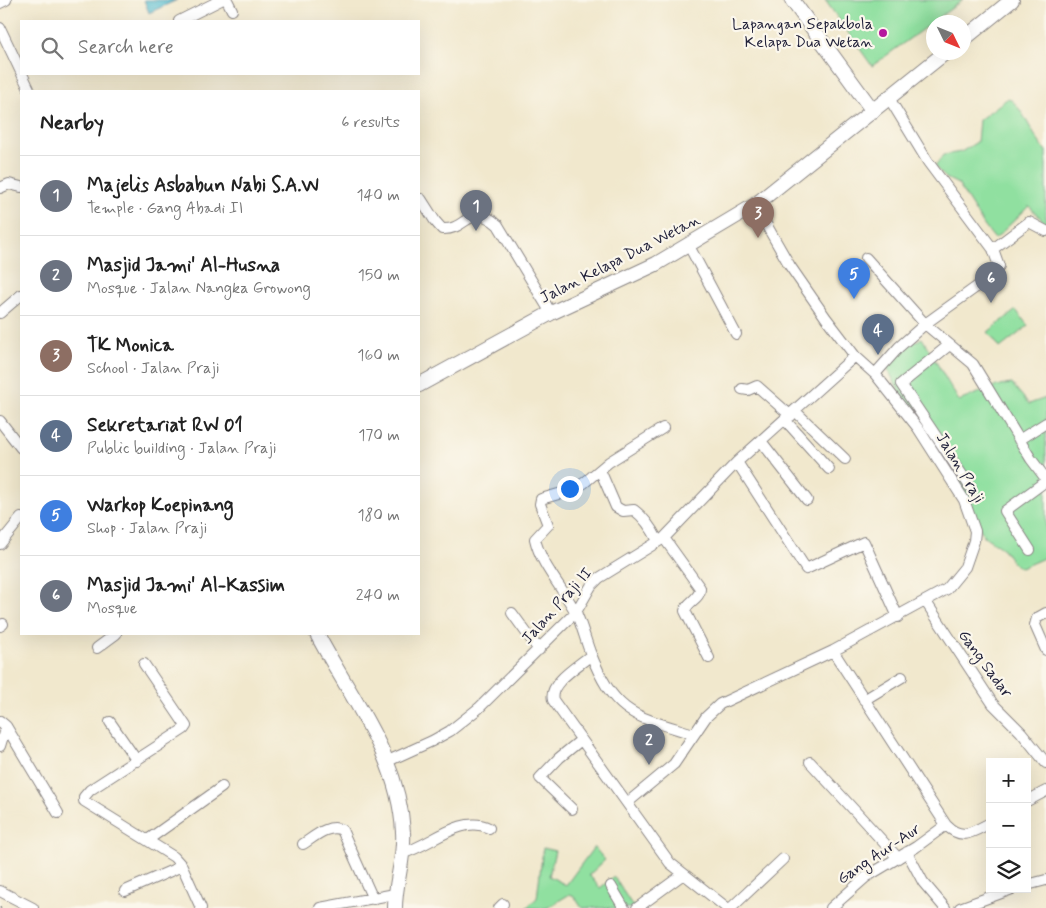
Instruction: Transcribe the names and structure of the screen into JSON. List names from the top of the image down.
{
  "streets": {
    "street": [
      "Jalan Kelapa Dua Wetan",
      "Jalan Praji",
      "Jalan Praji II",
      "Gang Sadar",
      "Gang Aur-Aur"
    ]
  },
  "crossings": [
    ["Jalan Kelapa Dua Wetan", "Jalan Praji"],
    ["Jalan Praji", "Jalan Praji II"],
    ["Jalan Praji", "Gang Sadar"]
  ],
  "places": ["Lapangan Sepakbola Kelapa Dua Wetan"],
  "north": "bottom right",
  "page": {
    "search": "Search here",
    "heading": ["Nearby", "6 results"],
    "list": [
      {
        "mark": "1",
        "name": "Majelis Asbabun Nabi S.A.W",
        "note": "Temple · Gang Abadi II",
        "value": "140 m"
      },
      {
        "mark": "2",
        "name": "Masjid Jami' Al-Husna",
        "note": "Mosque · Jalan Nangka Growong",
        "value": "150 m"
      },
      {
        "mark": "3",
        "name": "TK Monica",
        "note": "School · Jalan Praji",
        "value": "160 m"
      },
      {
        "mark": "4",
        "name": "Sekretariat RW 01",
        "note": "Public building · Jalan Praji",
        "value": "170 m"
      },
      {
        "mark": "5",
        "name": "Warkop Koepinang",
        "note": "Shop · Jalan Praji",
        "value": "180 m"
      },
      {
        "mark": "6",
        "name": "Masjid Jami' Al-Kassim",
        "note": "Mosque",
        "value": "240 m"
      }
    ],
    "pins": [
      "1",
      "3",
      "5",
      "6",
      "4",
      "2"
    ],
    "map_buttons": ["+", "−"]
  }
}
